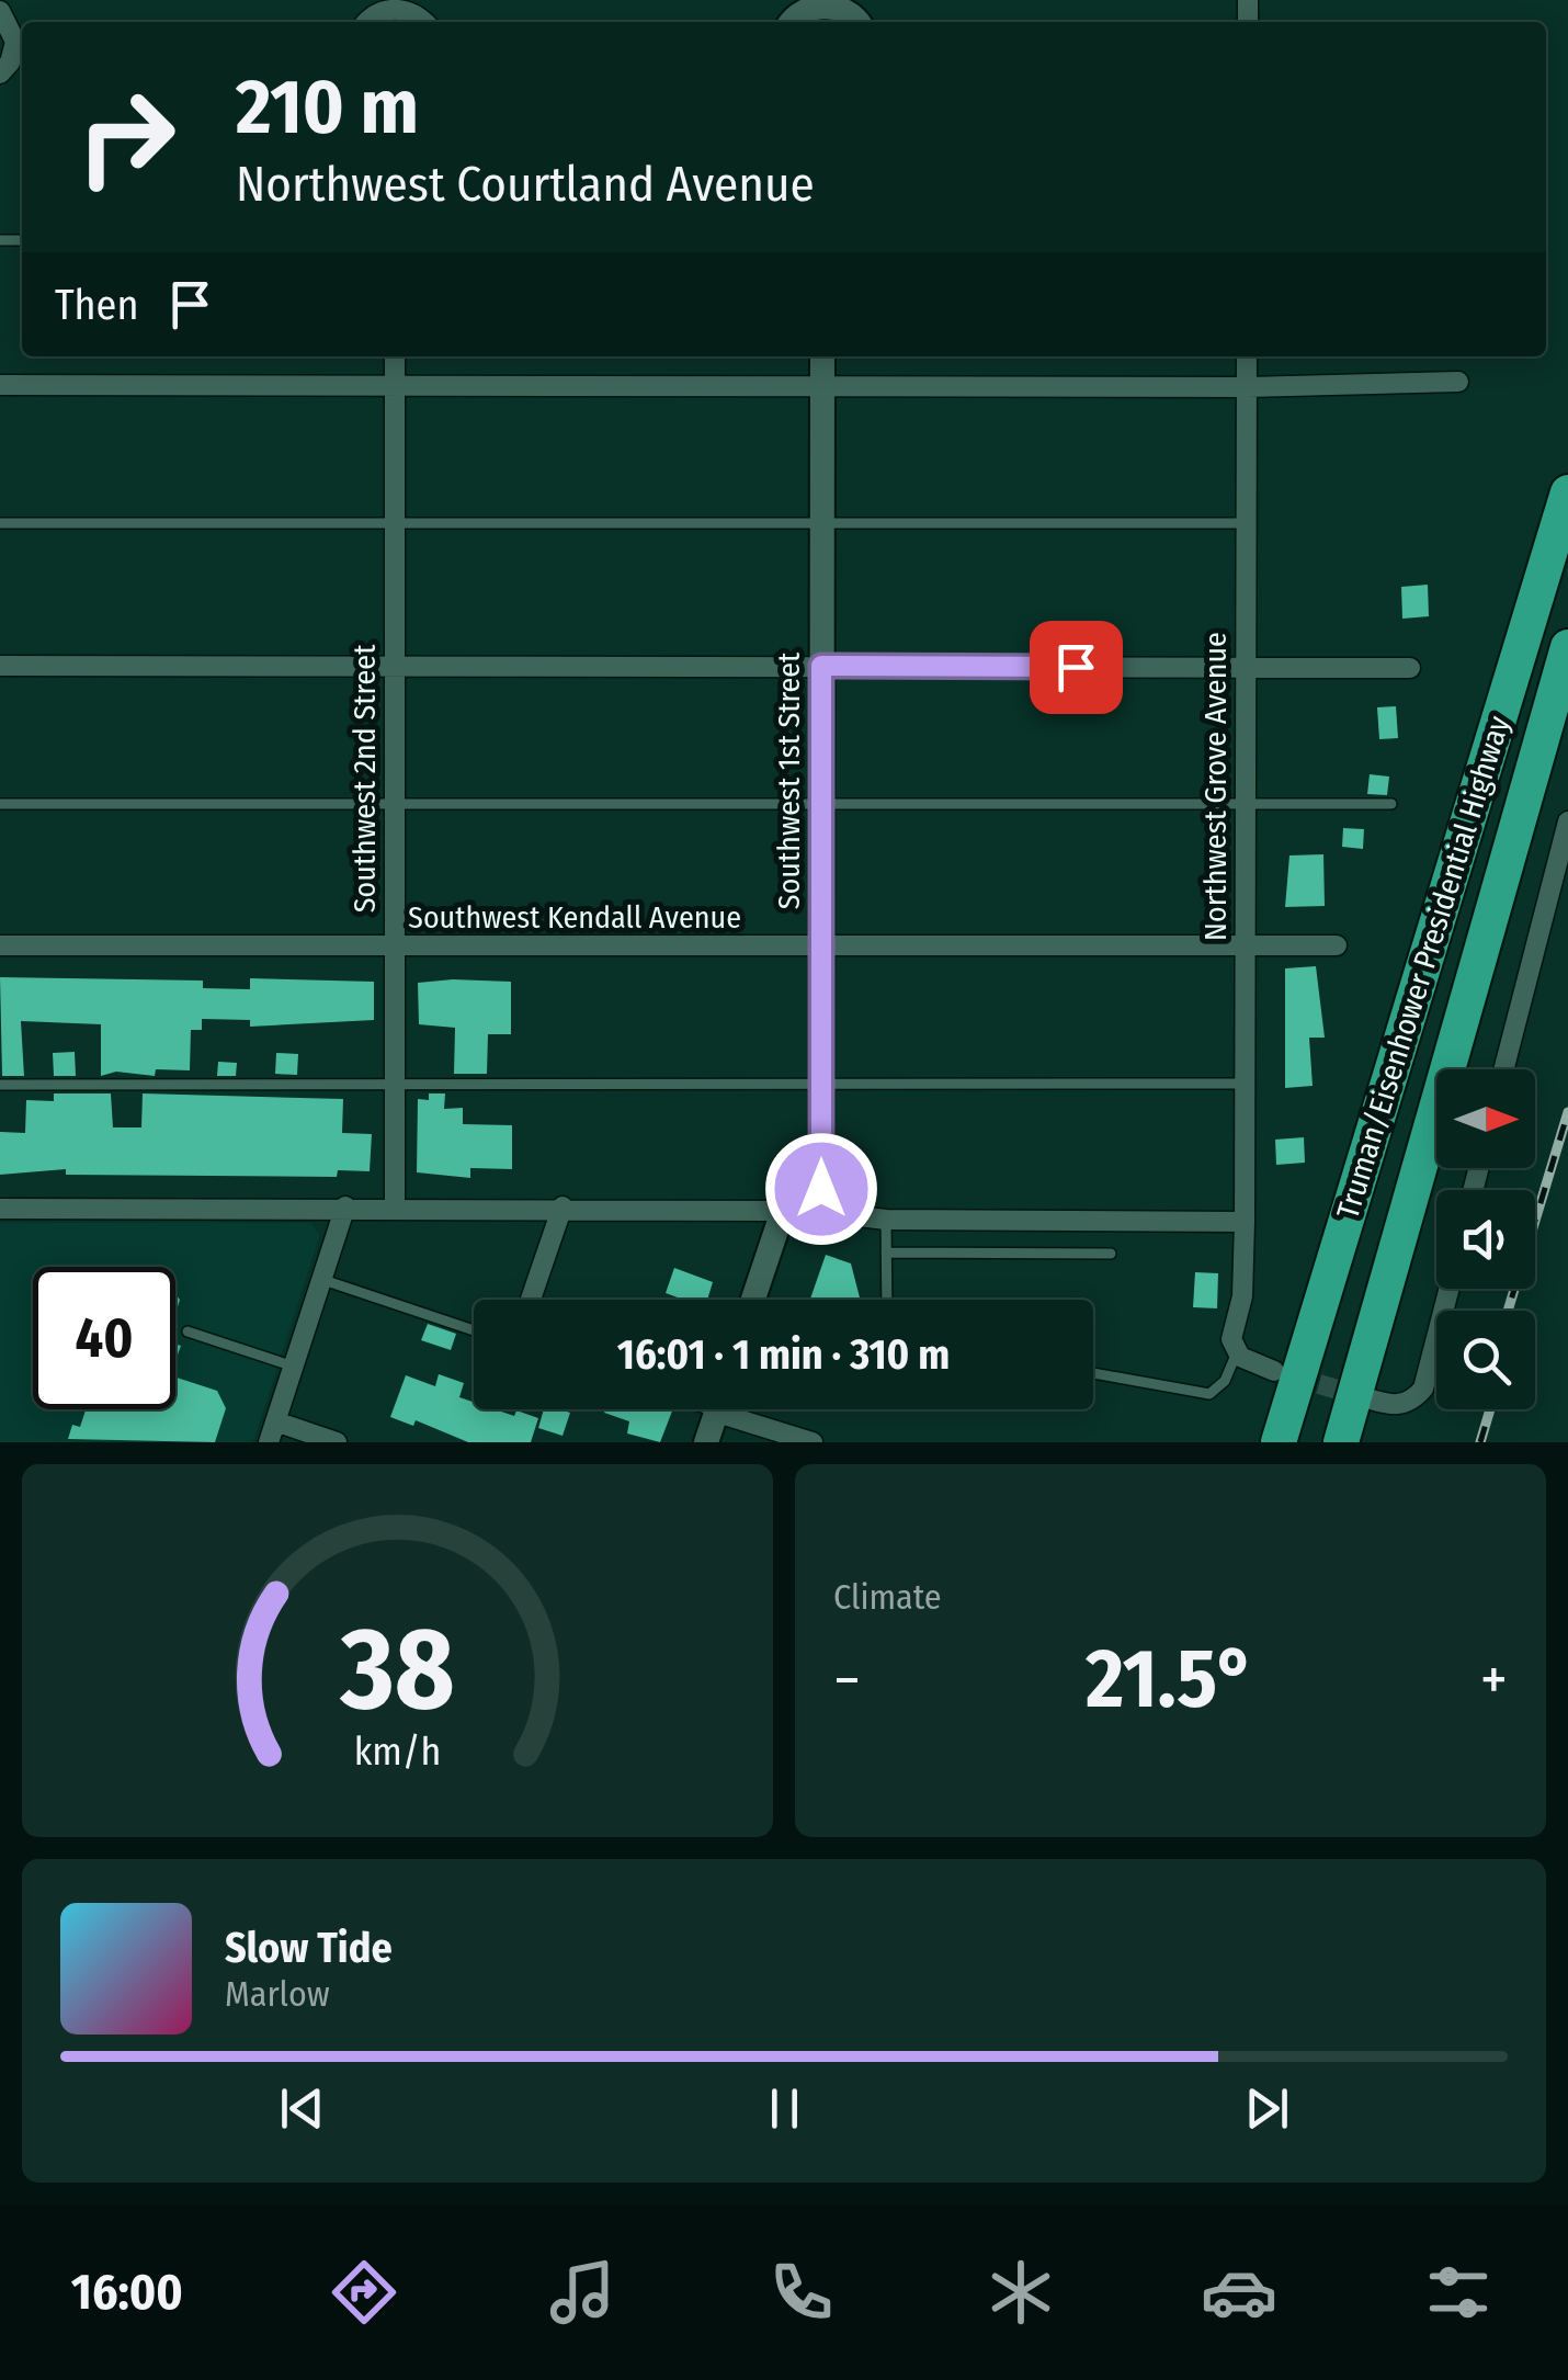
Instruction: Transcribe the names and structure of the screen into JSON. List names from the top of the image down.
{
  "streets": {
    "highway": ["Truman/Eisenhower Presidential Highway"],
    "street": [
      "Southwest 2nd Street",
      "Southwest 1st Street",
      "Northwest Grove Avenue",
      "Southwest Kendall Avenue"
    ]
  },
  "crossings": [
    ["Southwest 2nd Street", "Southwest Kendall Avenue"],
    ["Southwest 1st Street", "Southwest Kendall Avenue"],
    ["Northwest Grove Avenue", "Southwest Kendall Avenue"]
  ],
  "north": "right",
  "page": {
    "turn": ["210 m", "Northwest Courtland Avenue"],
    "then": "Then",
    "limit": "40",
    "trip": "16:01 · 1 min · 310 m",
    "tile": "Climate",
    "heat": ["−", "21.5°", "+"],
    "song": ["Slow Tide", "Marlow"],
    "tabs": "16:00",
    "gauge": ["38", "km/h"]
  }
}
